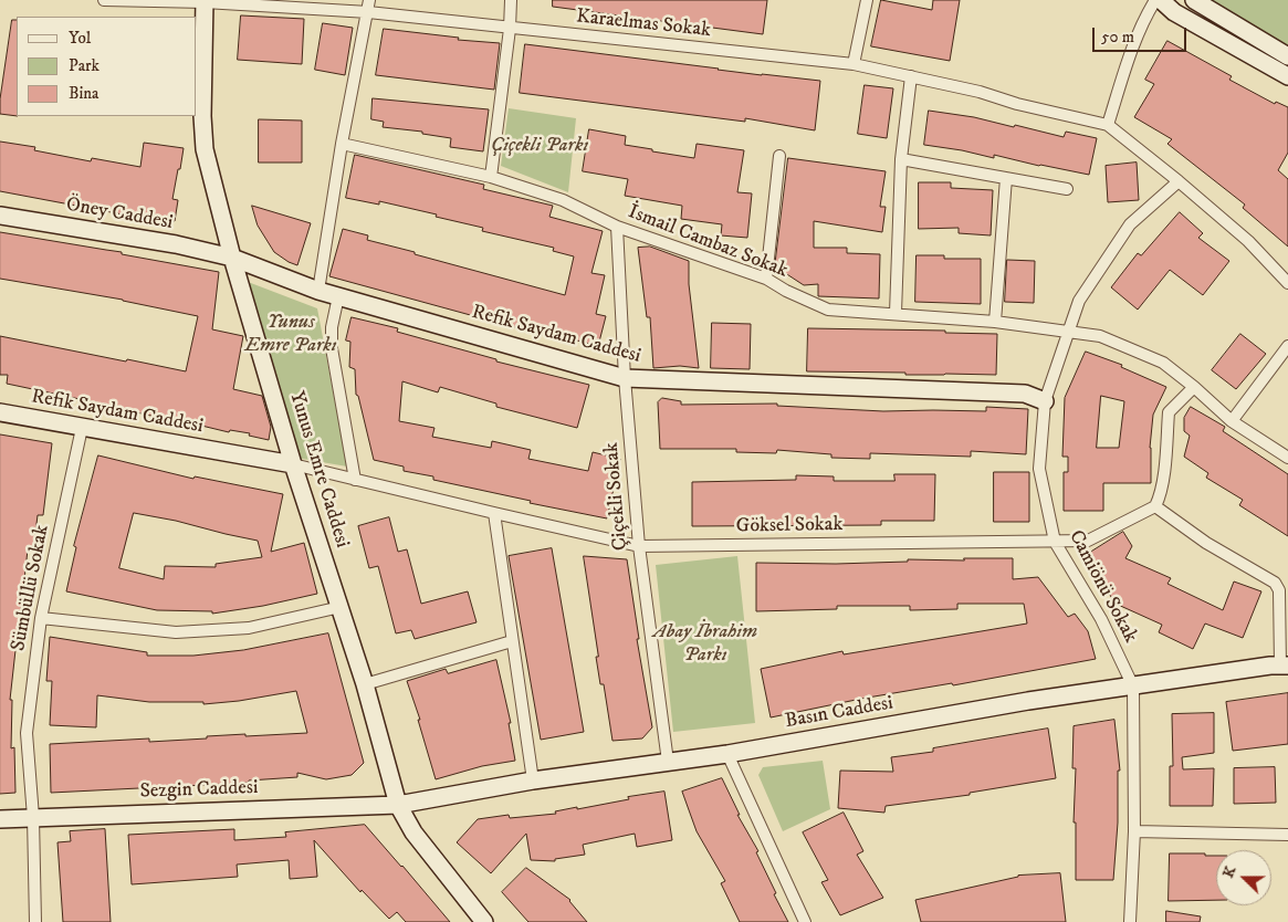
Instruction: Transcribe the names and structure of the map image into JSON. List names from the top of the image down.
{
  "streets": {
    "street": [
      "Karaelmas Sokak",
      "Öney Caddesi",
      "İsmail Cambaz Sokak",
      "Refik Saydam Caddesi",
      "Yunus Emre Caddesi",
      "Çiçekli Sokak",
      "Göksel Sokak",
      "Camiönü Sokak",
      "Sümbüllü Sokak",
      "Basın Caddesi",
      "Sezgin Caddesi"
    ]
  },
  "crossings": [
    ["Karaelmas Sokak", "Yunus Emre Caddesi"],
    ["Öney Caddesi", "Refik Saydam Caddesi"],
    ["Öney Caddesi", "Yunus Emre Caddesi"],
    ["İsmail Cambaz Sokak", "Çiçekli Sokak"],
    ["İsmail Cambaz Sokak", "Camiönü Sokak"],
    ["Refik Saydam Caddesi", "Yunus Emre Caddesi"],
    ["Refik Saydam Caddesi", "Çiçekli Sokak"],
    ["Refik Saydam Caddesi", "Göksel Sokak"],
    ["Refik Saydam Caddesi", "Camiönü Sokak"],
    ["Refik Saydam Caddesi", "Sümbüllü Sokak"],
    ["Yunus Emre Caddesi", "Göksel Sokak"],
    ["Yunus Emre Caddesi", "Basın Caddesi"],
    ["Yunus Emre Caddesi", "Sezgin Caddesi"],
    ["Çiçekli Sokak", "Göksel Sokak"],
    ["Çiçekli Sokak", "Basın Caddesi"],
    ["Göksel Sokak", "Camiönü Sokak"],
    ["Camiönü Sokak", "Basın Caddesi"],
    ["Sümbüllü Sokak", "Sezgin Caddesi"],
    ["Basın Caddesi", "Sezgin Caddesi"]
  ],
  "parks": ["Çiçekli Parkı", "Yunus Emre Parkı", "Abay İbrahim Parkı"],
  "legend": ["Yol", "Park", "Bina"],
  "scale_bar": "50 m",
  "north": "left"
}
